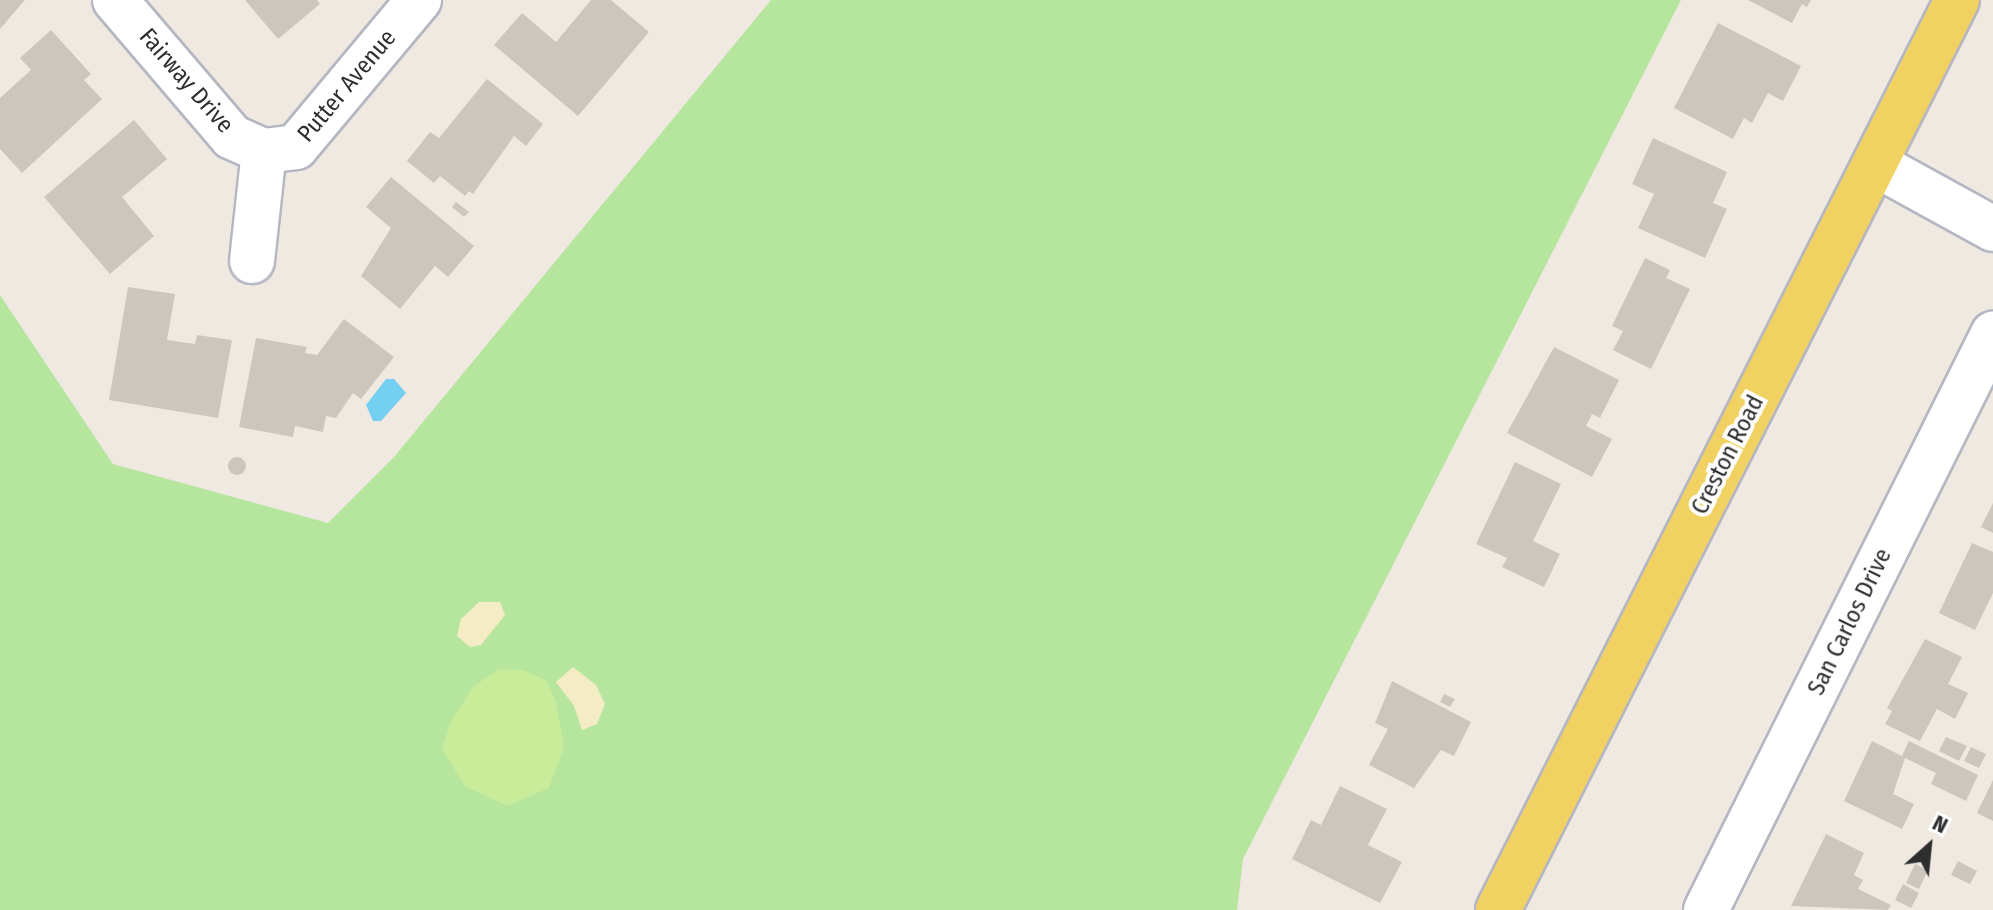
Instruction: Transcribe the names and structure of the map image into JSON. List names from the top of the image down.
{
  "streets": {
    "main road": ["Creston Road"],
    "street": ["Fairway Drive", "Putter Avenue", "San Carlos Drive"]
  },
  "crossings": [
    ["Fairway Drive", "Putter Avenue"]
  ],
  "north": "top right"
}
